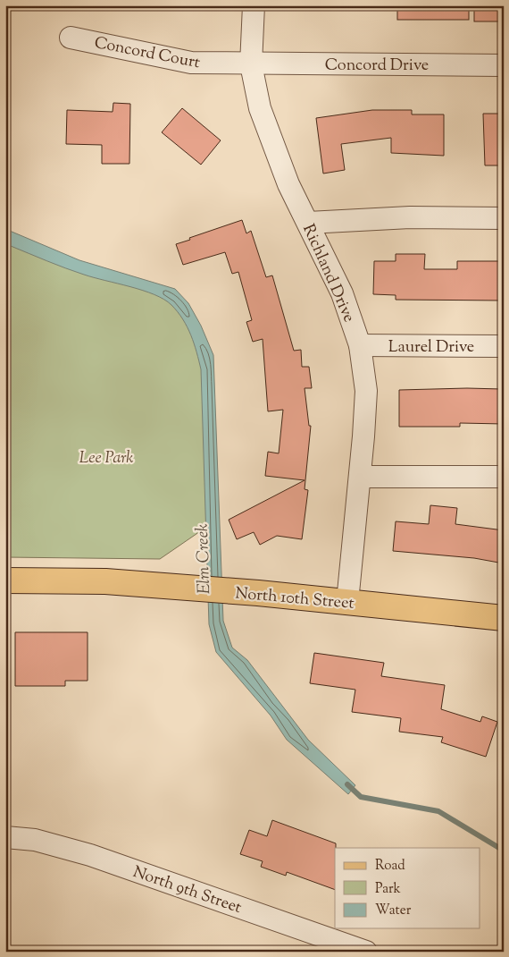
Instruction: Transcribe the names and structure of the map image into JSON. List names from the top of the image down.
{
  "streets": {
    "main road": ["North 10th Street"],
    "street": [
      "Concord Court",
      "Concord Drive",
      "Richland Drive",
      "Laurel Drive",
      "North 9th Street"
    ]
  },
  "crossings": [
    ["Concord Court", "Concord Drive"],
    ["Concord Court", "Richland Drive"],
    ["Concord Drive", "Richland Drive"],
    ["Richland Drive", "Laurel Drive"],
    ["Richland Drive", "North 10th Street"]
  ],
  "water": ["Elm Creek"],
  "parks": ["Lee Park"],
  "legend": ["Road", "Park", "Water"]
}
